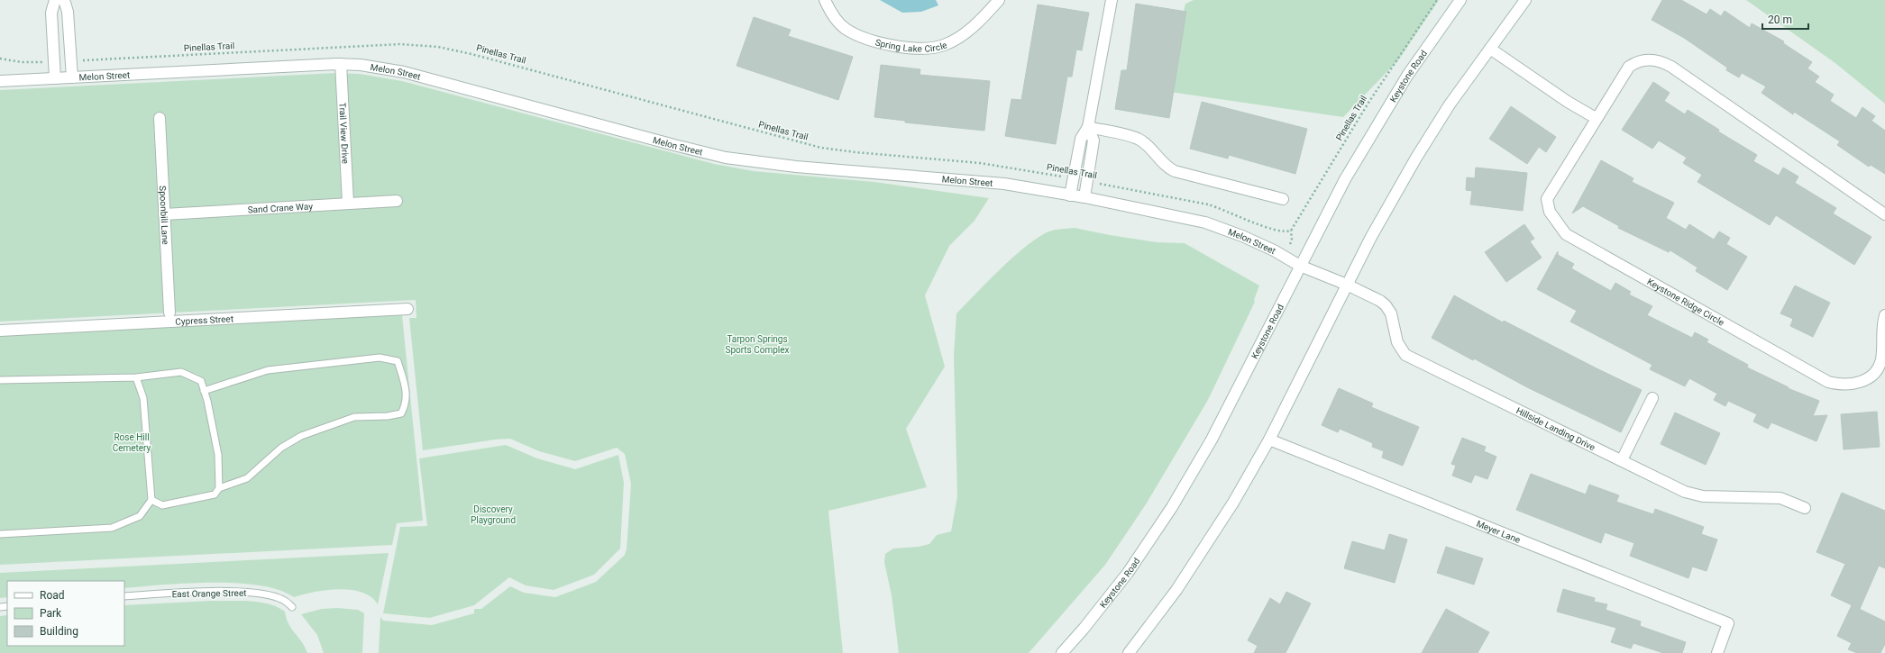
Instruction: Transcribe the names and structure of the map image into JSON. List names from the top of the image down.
{
  "streets": {
    "street": [
      "Spring Lake Circle",
      "Melon Street",
      "Keystone Road",
      "Trail View Drive",
      "Sand Crane Way",
      "Spoonbill Lane",
      "Keystone Ridge Circle",
      "Cypress Street",
      "Hillside Landing Drive",
      "Meyer Lane"
    ],
    "lane": ["East Orange Street"],
    "path": ["Pinellas Trail"]
  },
  "crossings": [
    ["Melon Street", "Keystone Road"],
    ["Melon Street", "Trail View Drive"],
    ["Melon Street", "Hillside Landing Drive"],
    ["Trail View Drive", "Sand Crane Way"],
    ["Sand Crane Way", "Spoonbill Lane"]
  ],
  "parks": ["Tarpon Springs Sports Complex", "Rose Hill Cemetery", "Discovery Playground"],
  "legend": ["Road", "Park", "Building"],
  "scale_bar": "20 m"
}
